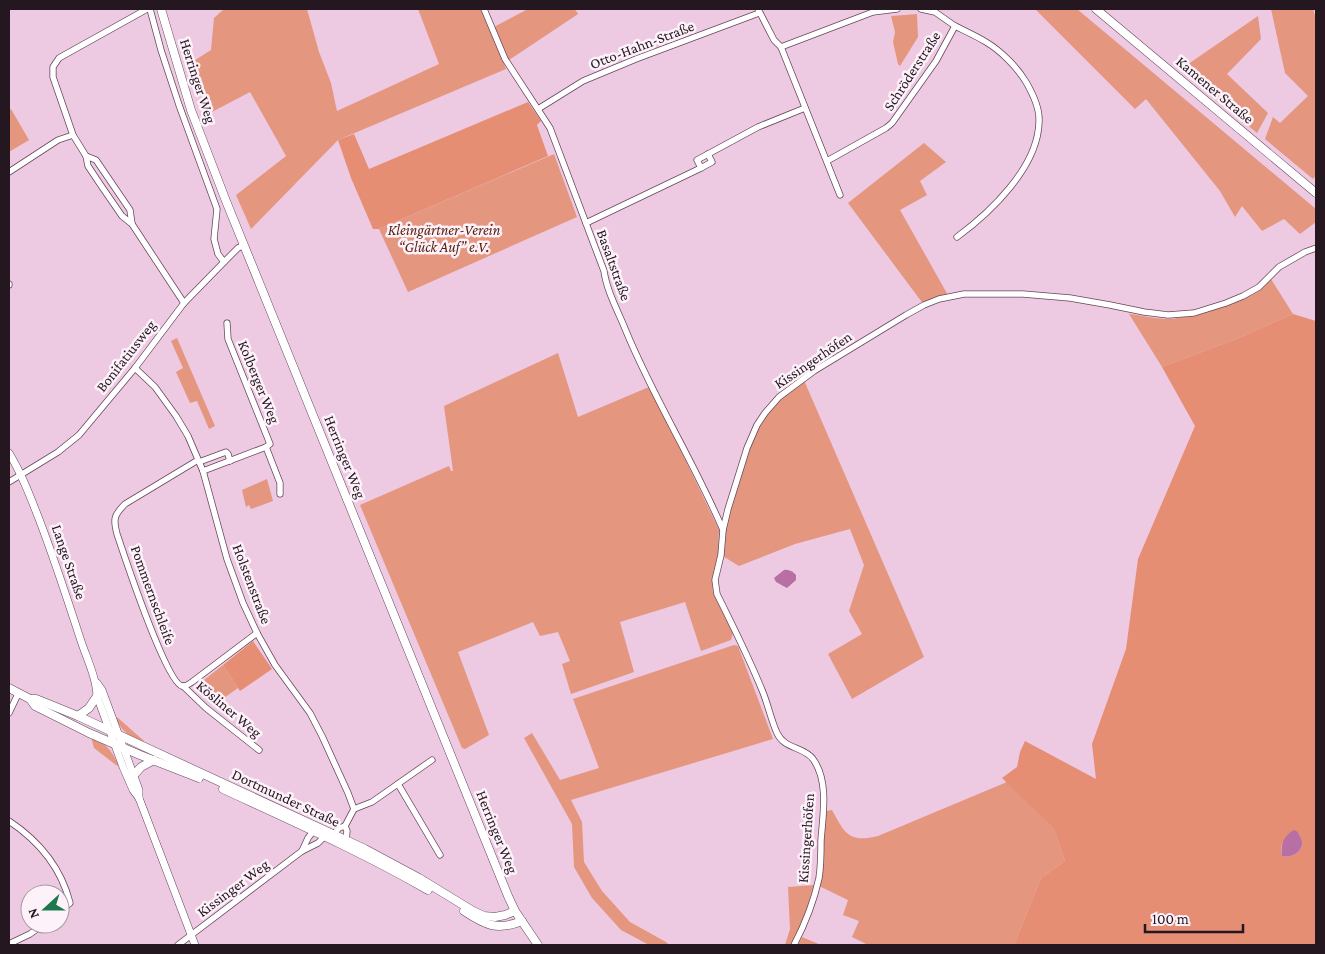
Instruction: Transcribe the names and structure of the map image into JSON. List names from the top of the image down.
{
  "streets": {
    "main road": ["Herringer Weg", "Kamener Straße", "Dortmunder Straße"],
    "street": [
      "Otto-Hahn-Straße",
      "Schröderstraße",
      "Basaltstraße",
      "Bonifatiusweg",
      "Kissingerhöfen",
      "Kolberger Weg",
      "Lange Straße",
      "Holstenstraße",
      "Pommernschleife",
      "Kösliner Weg",
      "Kissinger Weg"
    ]
  },
  "crossings": [
    ["Otto-Hahn-Straße", "Basaltstraße"],
    ["Herringer Weg", "Bonifatiusweg"],
    ["Herringer Weg", "Dortmunder Straße"],
    ["Basaltstraße", "Kissingerhöfen"],
    ["Bonifatiusweg", "Lange Straße"],
    ["Bonifatiusweg", "Holstenstraße"],
    ["Kolberger Weg", "Holstenstraße"],
    ["Lange Straße", "Dortmunder Straße"],
    ["Lange Straße", "Kissinger Weg"],
    ["Holstenstraße", "Pommernschleife"],
    ["Holstenstraße", "Kissinger Weg"],
    ["Pommernschleife", "Kösliner Weg"],
    ["Dortmunder Straße", "Kissinger Weg"]
  ],
  "parks": ["Kleingärtner-Verein “Glück Auf” e.V."],
  "scale_bar": "100 m",
  "north": "left"
}
